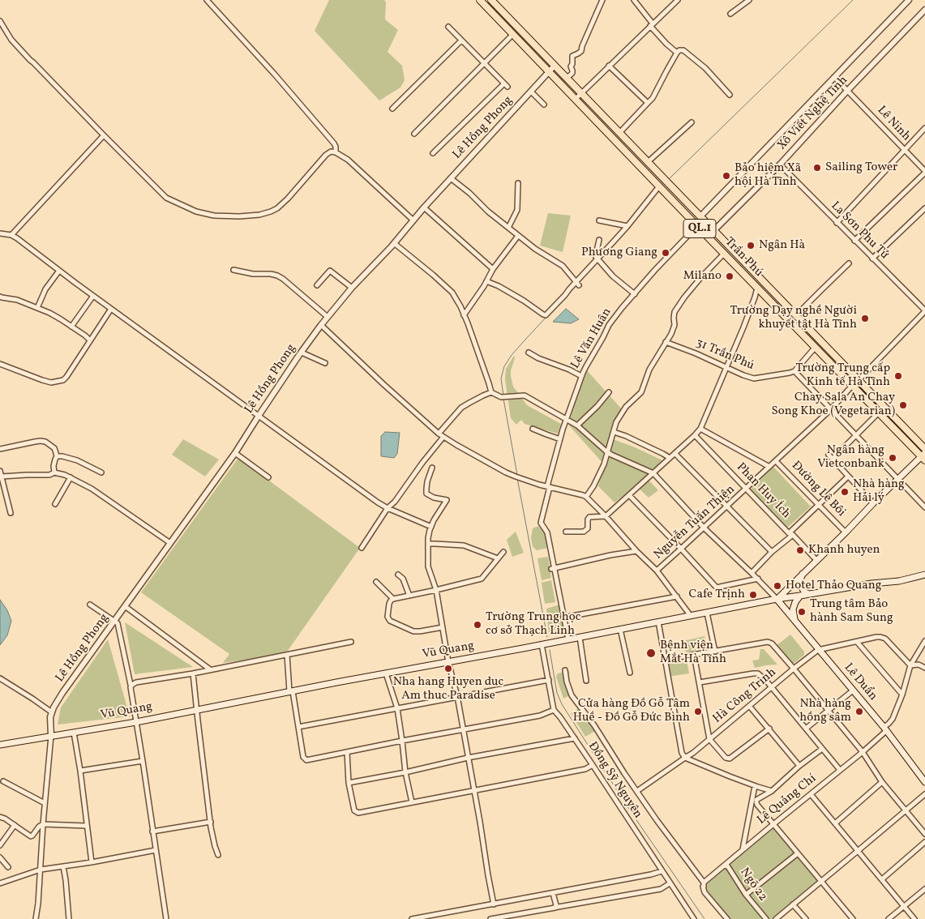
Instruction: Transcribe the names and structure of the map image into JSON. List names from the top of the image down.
{
  "streets": {
    "main road": [
      "QL.1",
      "Trần Phú",
      "Vũ Quang",
      "Lê Duẩn"
    ],
    "street": [
      "Xô Viết Nghệ Tĩnh",
      "Lê Ninh",
      "Lê Hồng Phong",
      "La Sơn Phu Tử",
      "Lê Văn Huân",
      "31 Trần Phú",
      "Đường Lê Bôi",
      "Phan Huy Ích",
      "Nguyễn Tuấn Thiện",
      "Hà Công Trình",
      "Đồng Sỹ Nguyên",
      "Lê Quảng Chí",
      "Ngõ 22"
    ]
  },
  "crossings": [
    ["Xô Viết Nghệ Tĩnh", "Lê Ninh"],
    ["Xô Viết Nghệ Tĩnh", "La Sơn Phu Tử"],
    ["Xô Viết Nghệ Tĩnh", "Trần Phú"],
    ["Lê Hồng Phong", "Trần Phú"],
    ["Lê Hồng Phong", "Vũ Quang"],
    ["Trần Phú", "Lê Văn Huân"],
    ["Trần Phú", "Nguyễn Tuấn Thiện"],
    ["Lê Văn Huân", "Vũ Quang"],
    ["Đường Lê Bôi", "Nguyễn Tuấn Thiện"],
    ["Phan Huy Ích", "Nguyễn Tuấn Thiện"],
    ["Vũ Quang", "Lê Duẩn"],
    ["Vũ Quang", "Đồng Sỹ Nguyên"],
    ["Lê Duẩn", "Hà Công Trình"],
    ["Lê Duẩn", "Lê Quảng Chí"],
    ["Lê Quảng Chí", "Ngõ 22"]
  ],
  "places": [
    "Sailing Tower",
    "Bảo hiệm Xã hội Hà Tĩnh",
    "Ngân Hà",
    "Phương Giang",
    "Milano",
    "Trường Dạy nghề Người khuyết tật Hà Tĩnh",
    "Trường Trung cấp Kinh tế Hà Tĩnh",
    "Chay Sala An Chay Song Khoe (Vegetarian)",
    "Ngân hàng Vietconbank",
    "Nhà hàng Hải lý",
    "Khanh huyen",
    "Hotel Thảo Quang",
    "Cafe Trịnh",
    "Trung tâm Bảo hành Sam Sung",
    "Trường Trung học cơ sở Thạch Linh",
    "Bệnh viện Mắt Hà Tĩnh",
    "Nha hang Huyen duc Am thuc Paradise",
    "Cửa hàng Đồ Gỗ Tâm Huề - Đồ Gỗ Đức Bình",
    "Nhà hàng hồng sâm"
  ]
}
